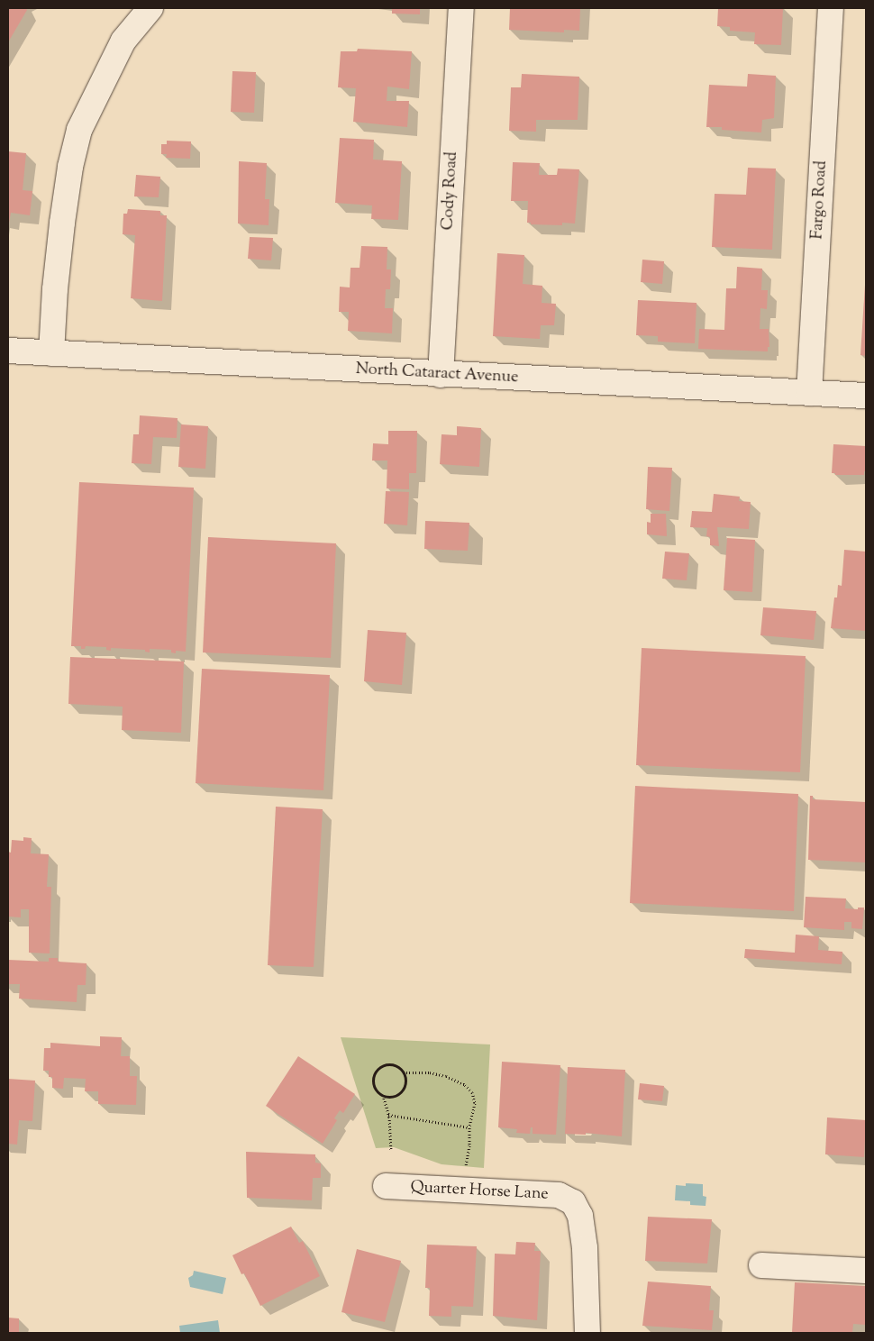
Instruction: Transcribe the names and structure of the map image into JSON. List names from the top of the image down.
{
  "streets": {
    "street": [
      "Cody Road",
      "Fargo Road",
      "North Cataract Avenue",
      "Quarter Horse Lane"
    ]
  },
  "crossings": [
    ["Cody Road", "North Cataract Avenue"],
    ["Fargo Road", "North Cataract Avenue"]
  ]
}
